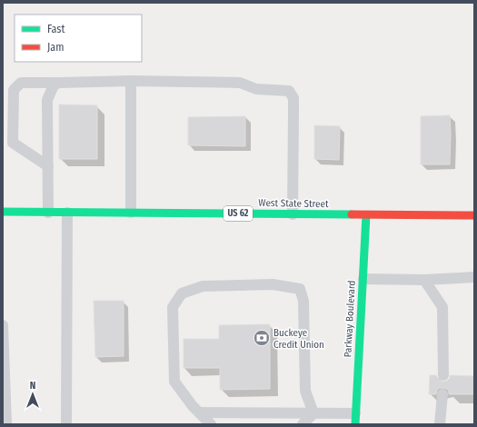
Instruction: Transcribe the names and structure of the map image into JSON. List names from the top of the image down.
{
  "streets": {
    "main road": ["West State Street", "US 62", "Parkway Boulevard"]
  },
  "crossings": [
    ["West State Street", "Parkway Boulevard"]
  ],
  "places": {
    "bank": ["Buckeye Credit Union"]
  },
  "legend": ["Fast", "Jam"],
  "north": "top"
}
